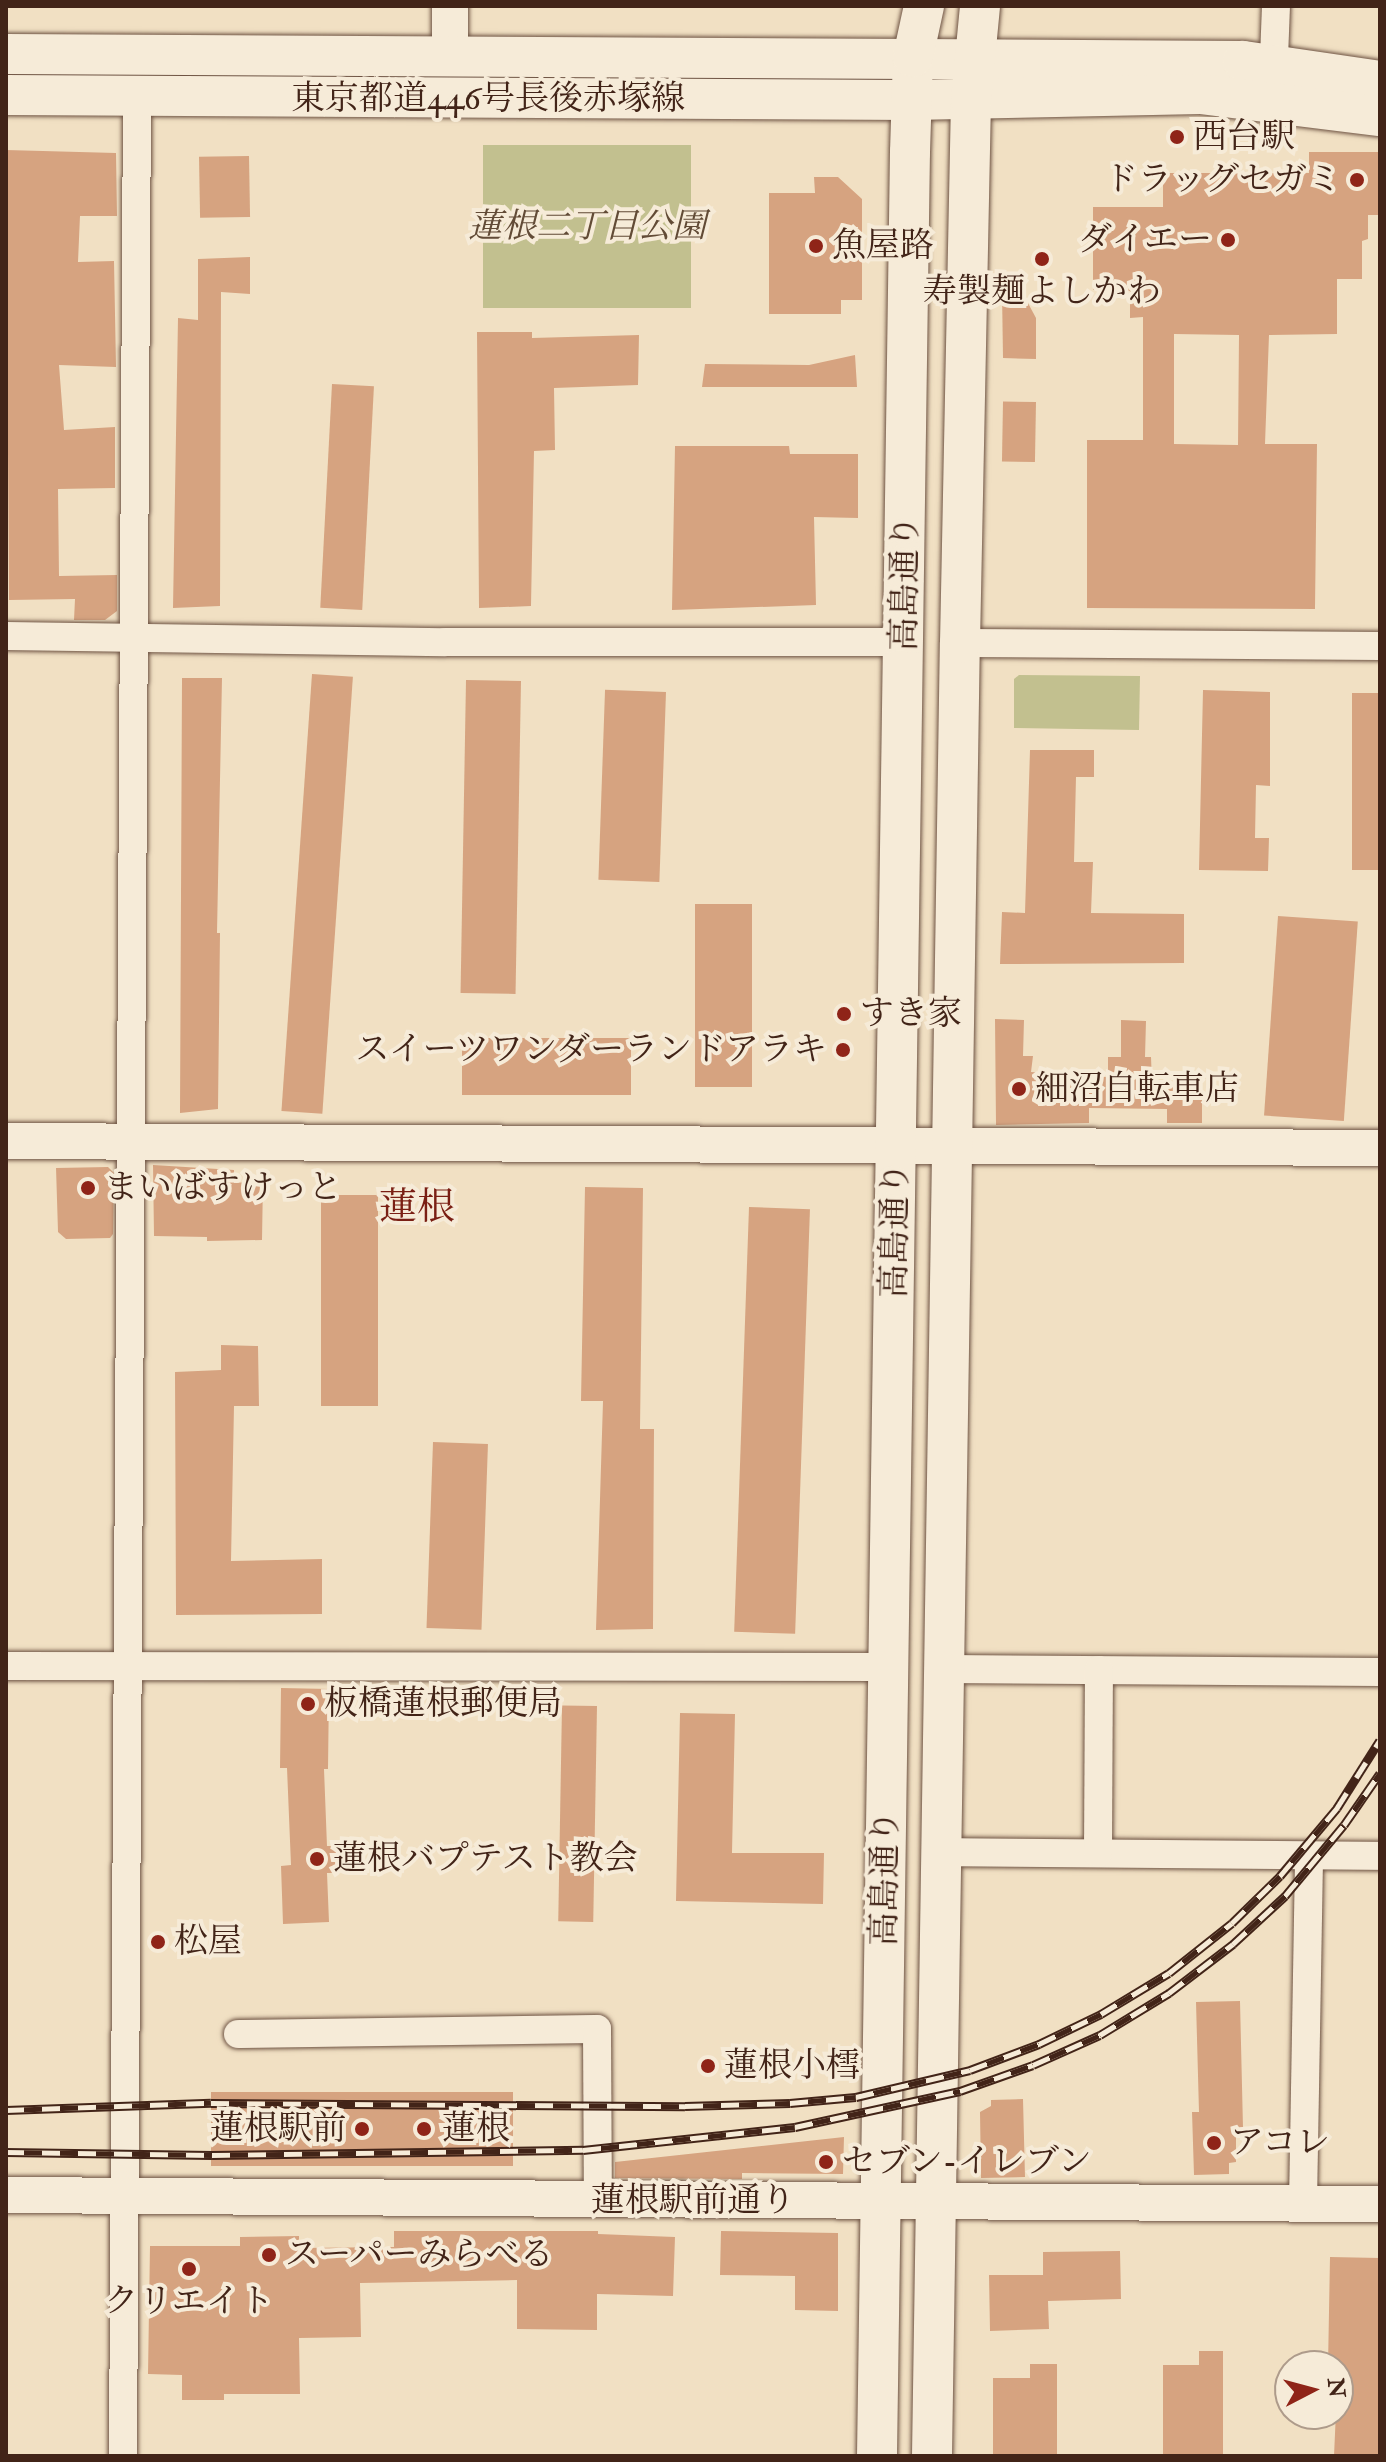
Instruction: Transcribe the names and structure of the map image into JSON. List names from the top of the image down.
{
  "streets": {
    "main road": ["東京都道446号長後赤塚線", "高島通り"],
    "street": ["蓮根駅前通り"]
  },
  "crossings": [
    ["東京都道446号長後赤塚線", "高島通り"],
    ["高島通り", "蓮根駅前通り"]
  ],
  "districts": ["蓮根"],
  "parks": ["蓮根二丁目公園"],
  "places": [
    "西台駅",
    "ドラッグセガミ",
    "ダイエー",
    "魚屋路",
    "寿製麺よしかわ",
    "すき家",
    "スイーツワンダーランドアラキ",
    "細沼自転車店",
    "まいばすけっと",
    "板橋蓮根郵便局",
    "蓮根バプテスト教会",
    "松屋",
    "蓮根小樰",
    "蓮根駅前",
    "蓮根",
    "アコレ",
    "セブン-イレブン",
    "スーパーみらべる",
    "クリエイト"
  ],
  "north": "right"
}
